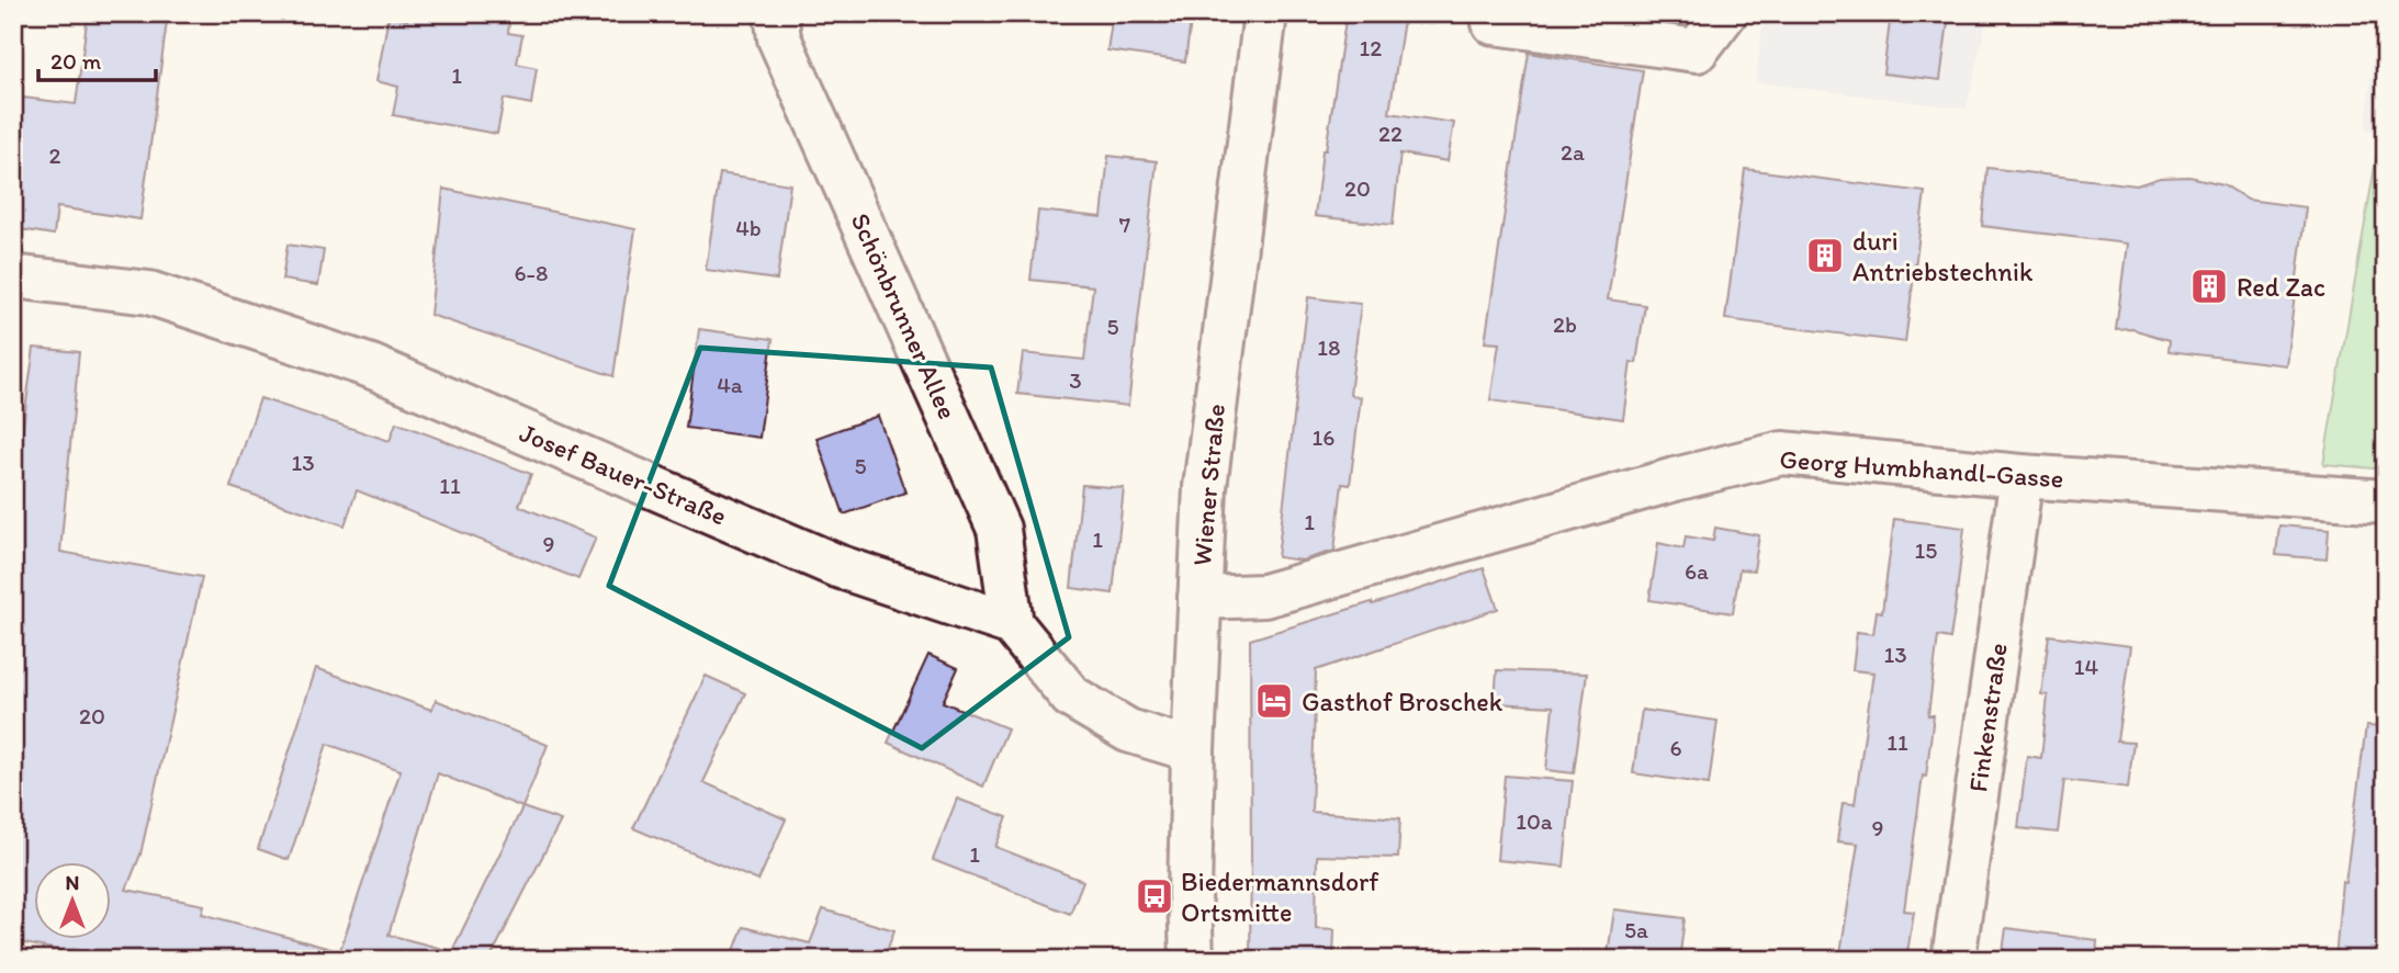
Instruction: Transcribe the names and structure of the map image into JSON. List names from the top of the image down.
{
  "streets": {
    "street": [
      "Schönbrunner Allee",
      "Georg Humbhandl-Gasse",
      "Josef Bauer-Straße",
      "Wiener Straße",
      "Finkenstraße"
    ]
  },
  "crossings": [
    ["Schönbrunner Allee", "Josef Bauer-Straße"],
    ["Georg Humbhandl-Gasse", "Wiener Straße"],
    ["Georg Humbhandl-Gasse", "Finkenstraße"]
  ],
  "places": {
    "building": ["duri Antriebstechnik", "Red Zac"],
    "hotel": ["Gasthof Broschek"],
    "bus stop": ["Biedermannsdorf Ortsmitte"]
  },
  "house_numbers": [
    "12",
    "1",
    "22",
    "2a",
    "2",
    "20",
    "7",
    "4b",
    "6-8",
    "2b",
    "5",
    "18",
    "3",
    "4a",
    "16",
    "13",
    "5",
    "11",
    "1",
    "1",
    "9",
    "15",
    "6a",
    "13",
    "14",
    "20",
    "11",
    "6",
    "10a",
    "9",
    "1",
    "5a"
  ],
  "scale_bar": "20 m",
  "north": "top"
}
